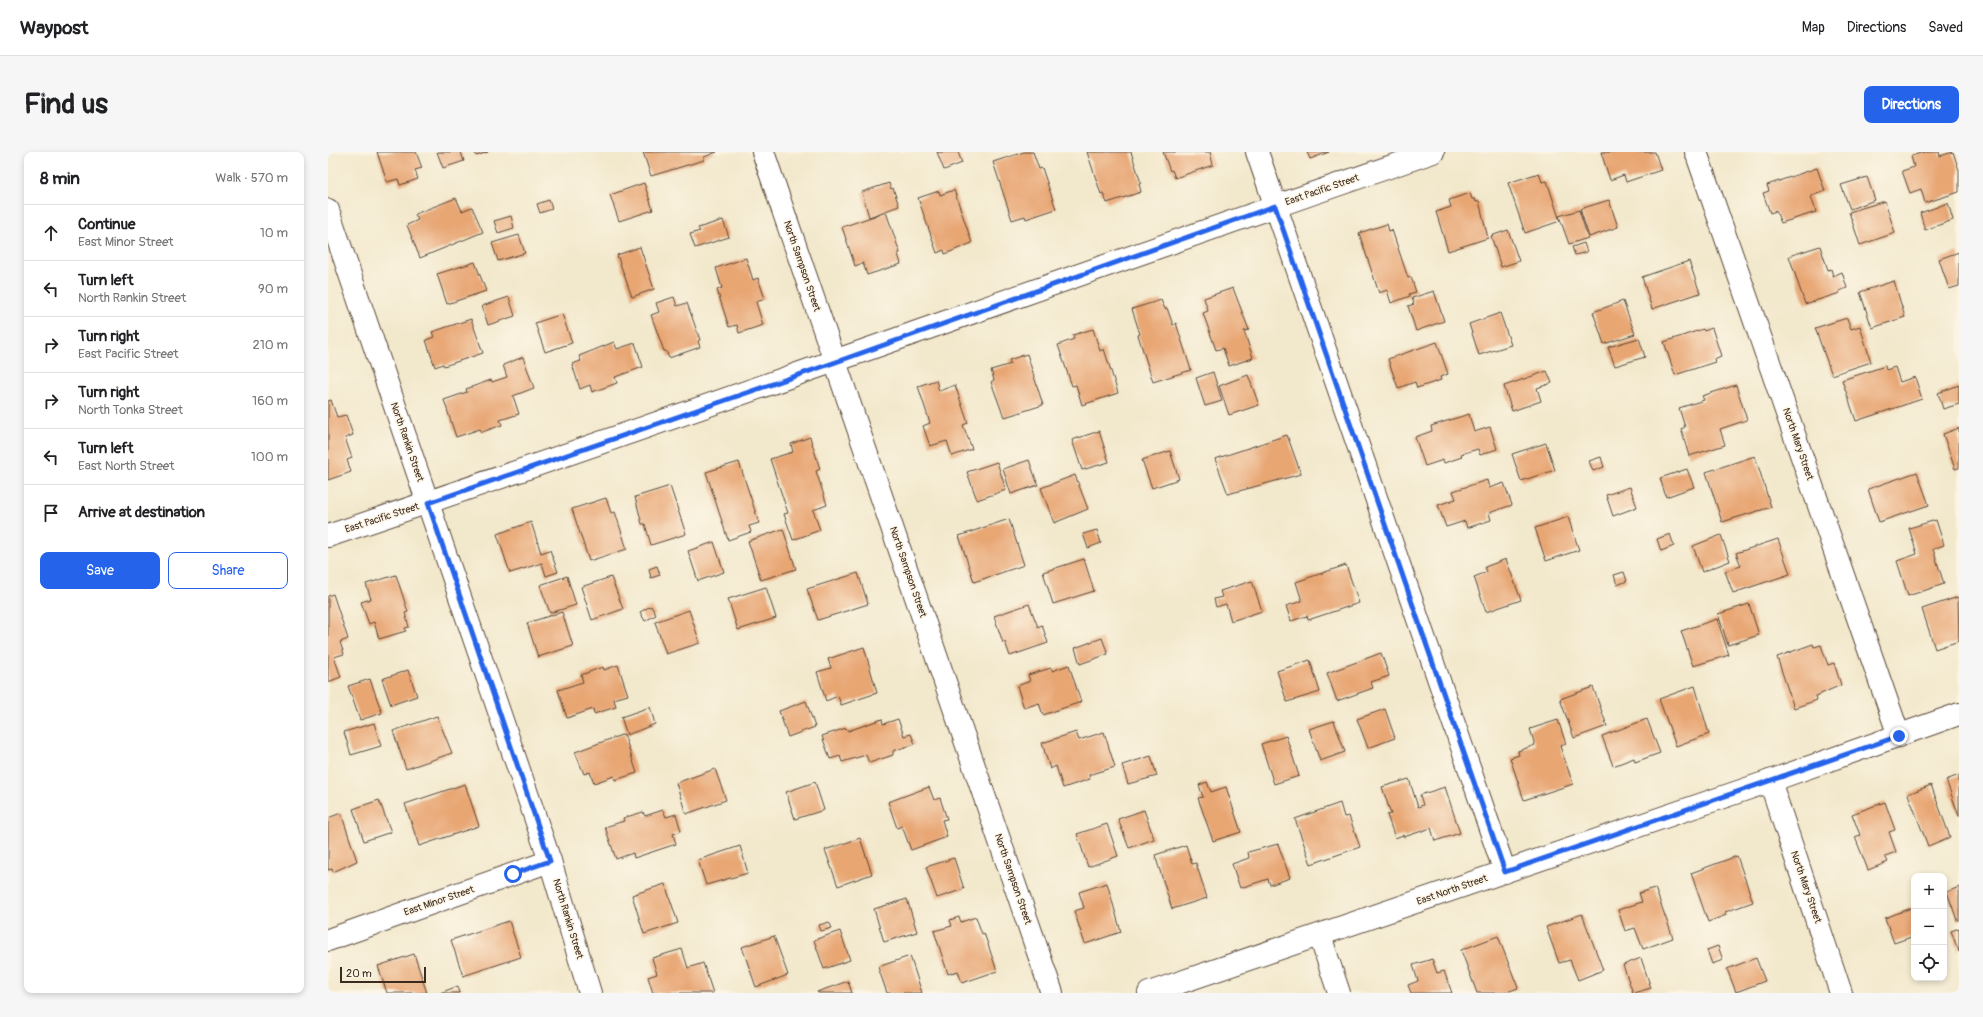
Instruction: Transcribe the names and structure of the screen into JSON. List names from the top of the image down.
{
  "streets": {
    "street": [
      "East Pacific Street",
      "North Sampson Street",
      "North Rankin Street",
      "North Mary Street",
      "East North Street",
      "East Minor Street"
    ]
  },
  "crossings": [
    ["East Pacific Street", "North Sampson Street"],
    ["East Pacific Street", "North Rankin Street"],
    ["North Rankin Street", "East Minor Street"],
    ["North Mary Street", "East North Street"]
  ],
  "scale_bar": "20 m",
  "page": {
    "header": "Waypost",
    "nav": ["Map", "Directions", "Saved"],
    "buttons": [
      "Directions",
      ["Save", "Share"]
    ],
    "title": "Find us",
    "heading": ["8 min", "Walk · 570 m"],
    "list": [
      ["Continue", "East Minor Street", "10 m"],
      ["Turn left", "North Rankin Street", "90 m"],
      ["Turn right", "East Pacific Street", "210 m"],
      ["Turn right", "North Tonka Street", "160 m"],
      ["Turn left", "East North Street", "100 m"],
      "Arrive at destination"
    ],
    "map_buttons": ["+", "−"],
    "scale": "20 m"
  }
}
